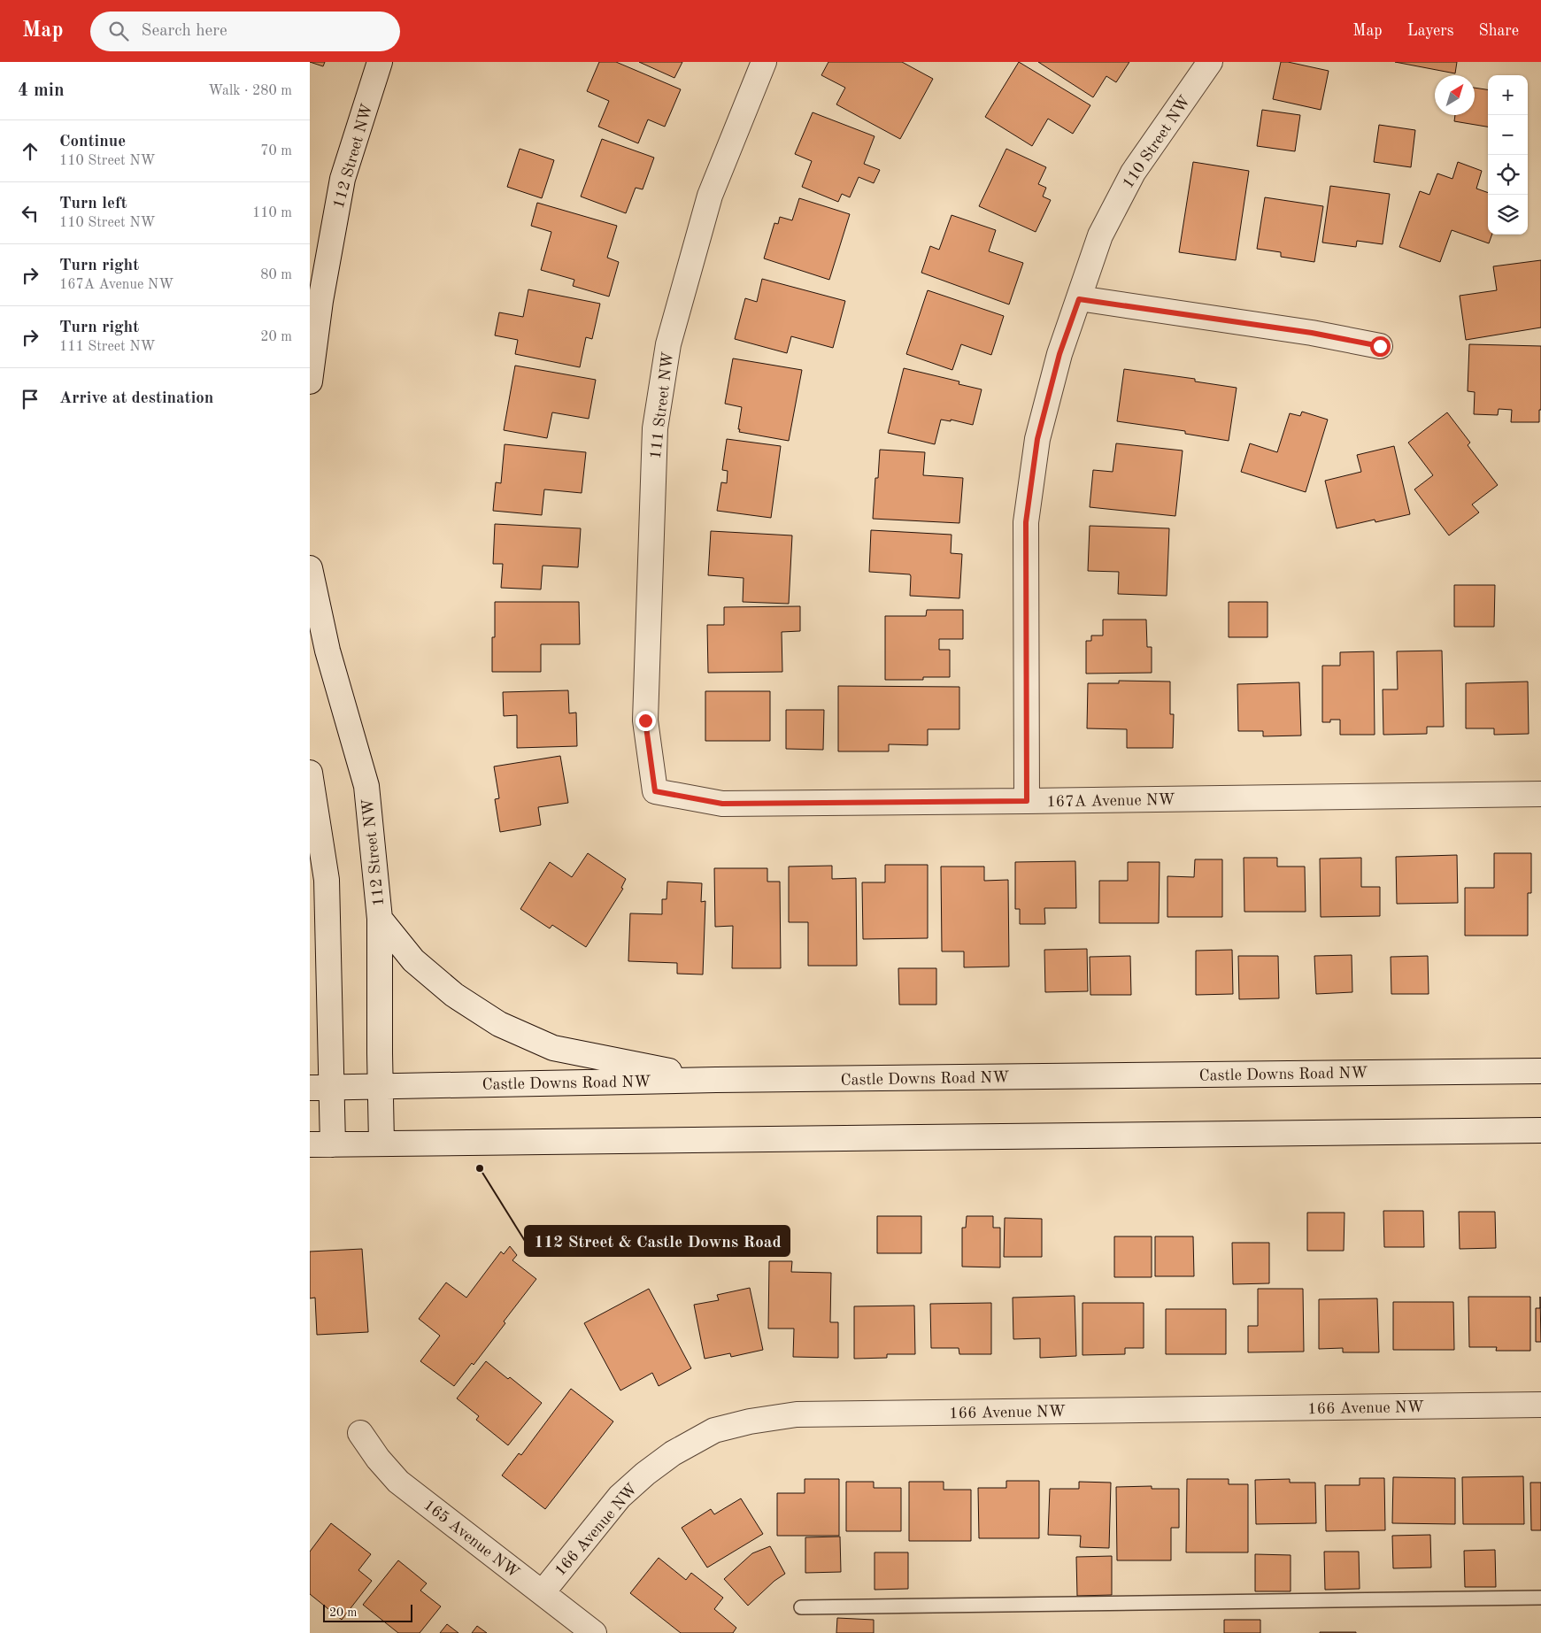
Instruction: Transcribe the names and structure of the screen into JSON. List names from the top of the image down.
{
  "streets": {
    "main road": [
      "110 Street NW",
      "112 Street NW",
      "111 Street NW",
      "167A Avenue NW",
      "Castle Downs Road NW",
      "166 Avenue NW",
      "165 Avenue NW"
    ]
  },
  "crossings": [
    ["110 Street NW", "167A Avenue NW"],
    ["112 Street NW", "Castle Downs Road NW"],
    ["111 Street NW", "167A Avenue NW"],
    ["166 Avenue NW", "165 Avenue NW"]
  ],
  "places": ["112 Street & Castle Downs Road"],
  "scale_bar": "20 m",
  "north": "top right",
  "page": {
    "header": "Map",
    "search": "Search here",
    "nav": ["Map", "Layers", "Share"],
    "heading": ["4 min", "Walk · 280 m"],
    "map_buttons": ["+", "−"],
    "list": [
      ["Continue", "110 Street NW", "70 m"],
      ["Turn left", "110 Street NW", "110 m"],
      ["Turn right", "167A Avenue NW", "80 m"],
      ["Turn right", "111 Street NW", "20 m"],
      "Arrive at destination"
    ],
    "scale": "20 m"
  }
}
